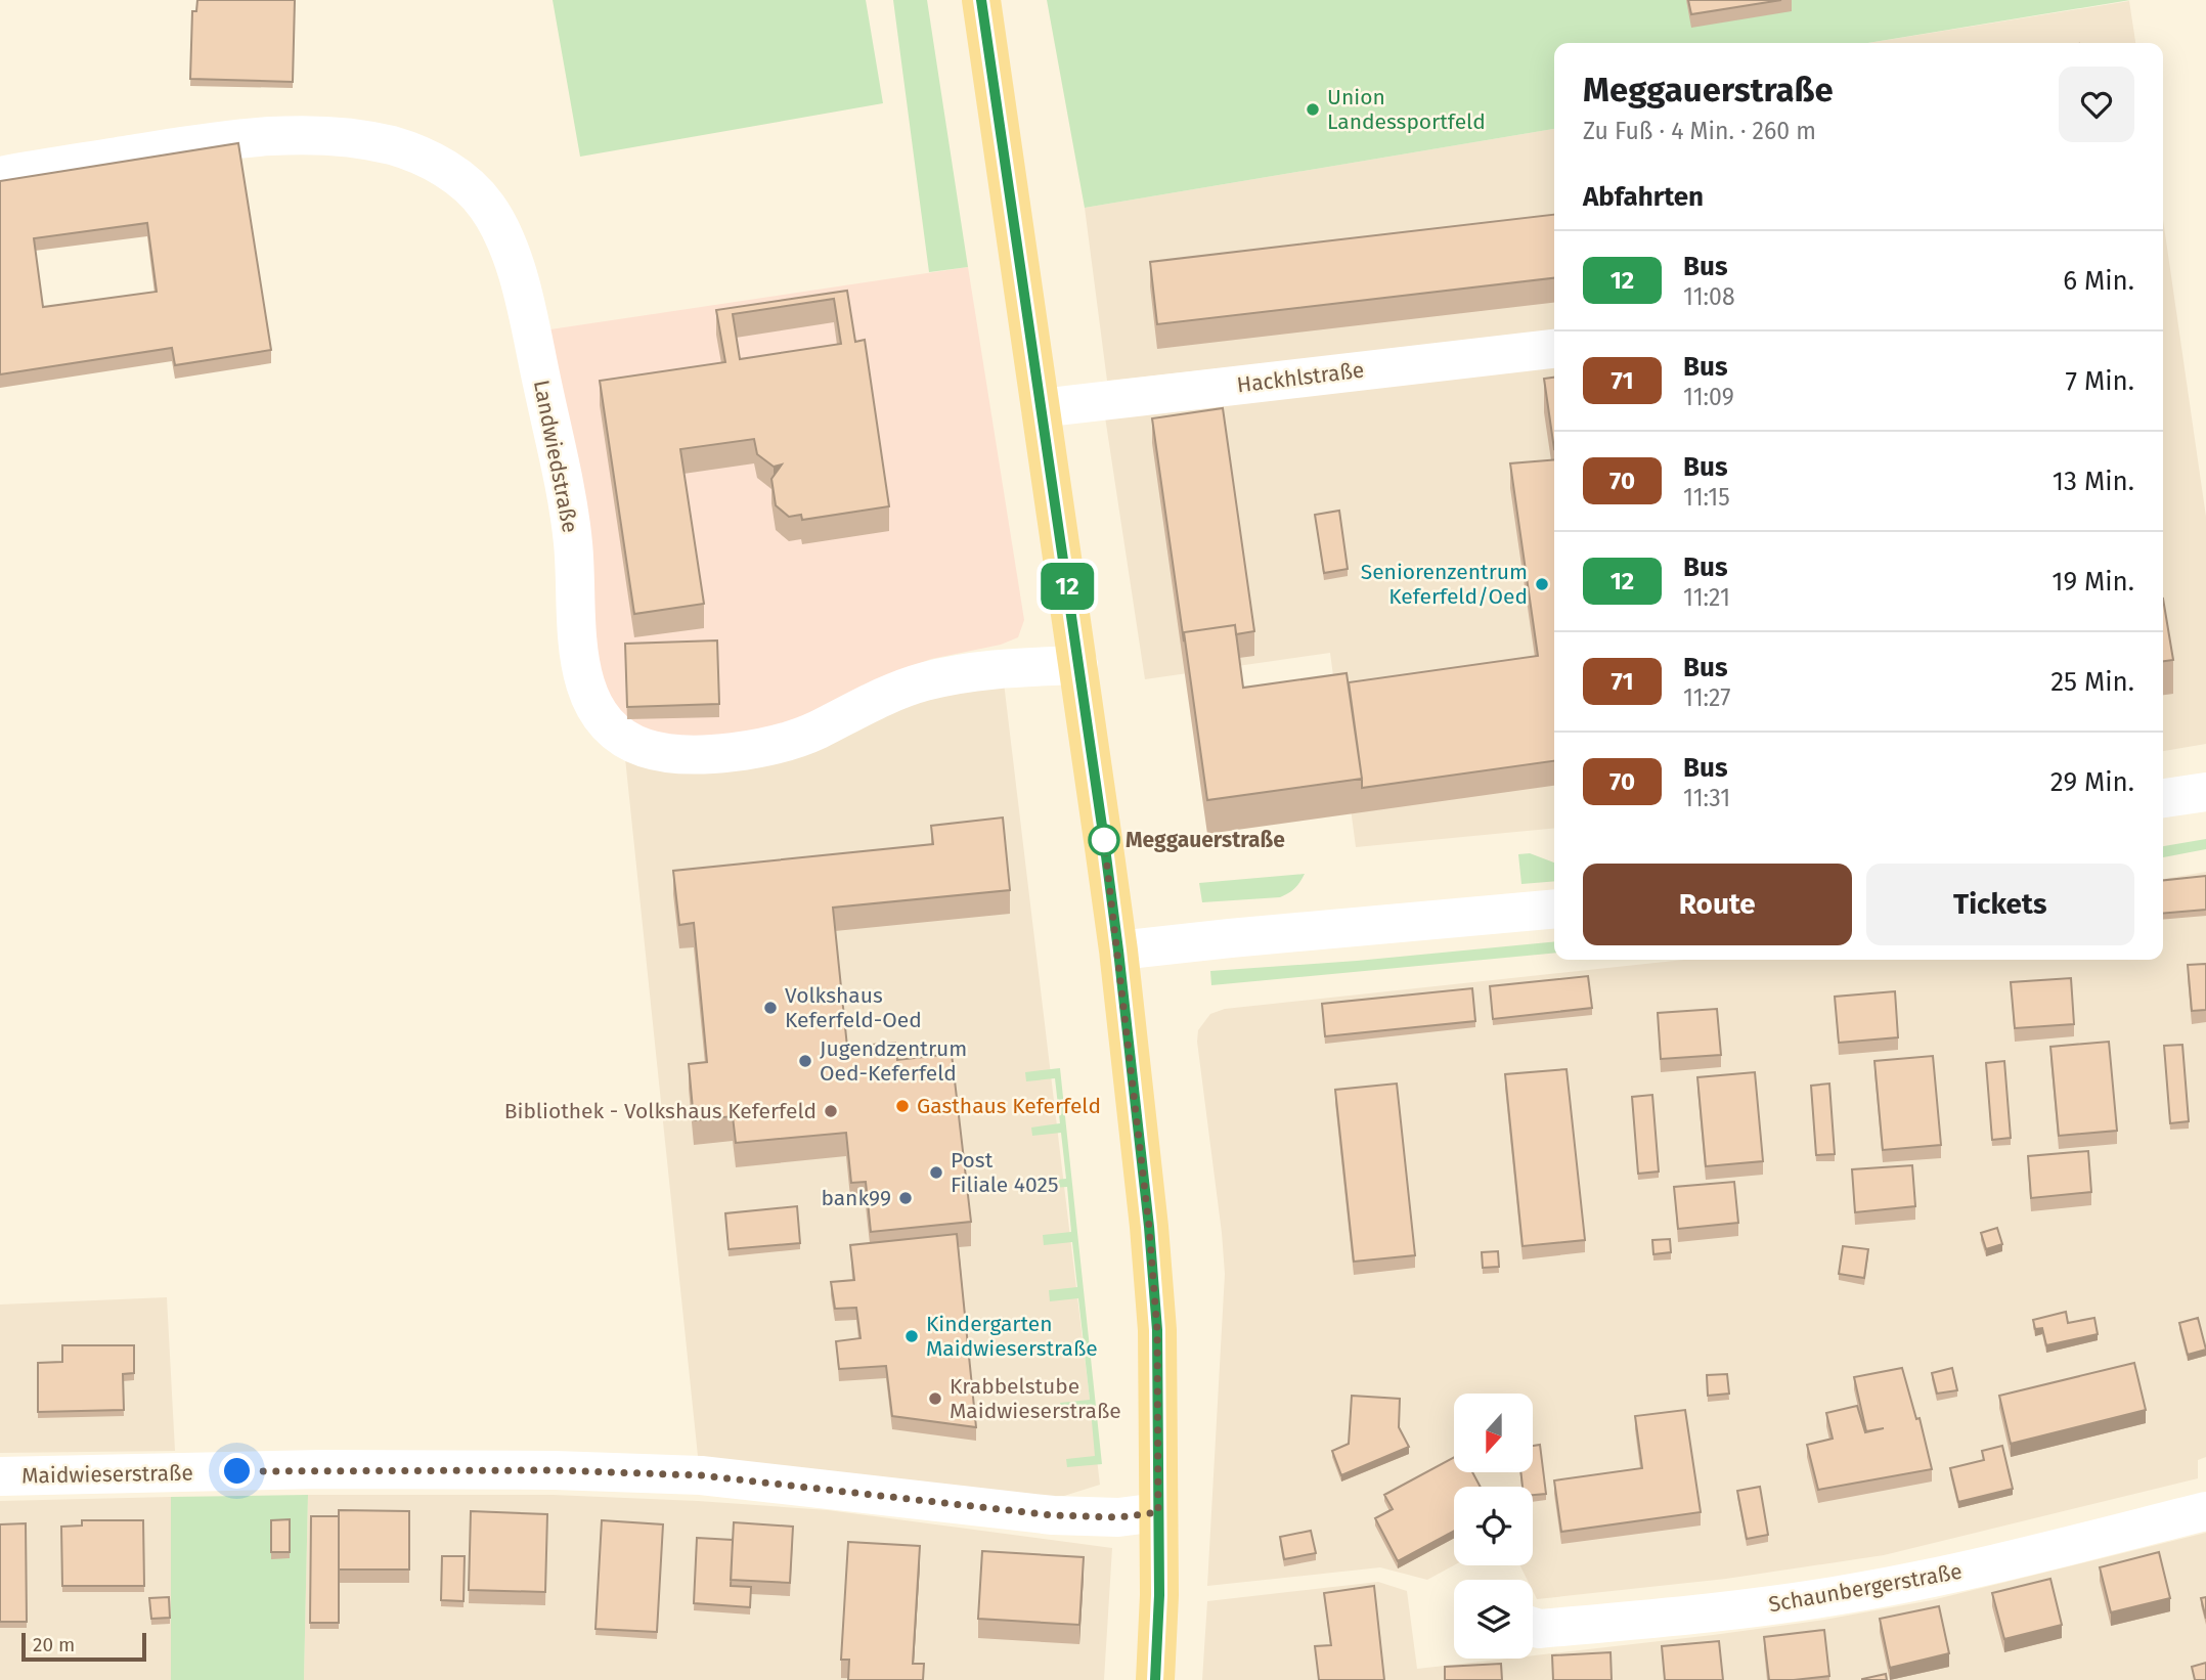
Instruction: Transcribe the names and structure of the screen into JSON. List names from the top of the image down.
{
  "streets": {
    "street": [
      "Hackhlstraße",
      "Landwiedstraße",
      "Maidwieserstraße",
      "Schaunbergerstraße"
    ]
  },
  "places": [
    "Union Landessportfeld",
    "Seniorenzentrum Keferfeld/Oed",
    "Meggauerstraße",
    "Volkshaus Keferfeld-Oed",
    "Jugendzentrum Oed-Keferfeld",
    "Gasthaus Keferfeld",
    "Bibliothek - Volkshaus Keferfeld",
    "Post Filiale 4025",
    "bank99",
    "Kindergarten Maidwieserstraße",
    "Krabbelstube Maidwieserstraße"
  ],
  "lines": ["bus line 12"],
  "scale_bar": "20 m",
  "north": "bottom",
  "page": {
    "on_map": "12",
    "heading": [
      ["Meggauerstraße", "Zu Fuß · 4 Min. · 260 m"],
      "Abfahrten"
    ],
    "list": [
      {
        "mark": "12",
        "name": "Bus",
        "note": "11:08",
        "value": "6 Min."
      },
      {
        "mark": "71",
        "name": "Bus",
        "note": "11:09",
        "value": "7 Min."
      },
      {
        "mark": "70",
        "name": "Bus",
        "note": "11:15",
        "value": "13 Min."
      },
      {
        "mark": "12",
        "name": "Bus",
        "note": "11:21",
        "value": "19 Min."
      },
      {
        "mark": "71",
        "name": "Bus",
        "note": "11:27",
        "value": "25 Min."
      },
      {
        "mark": "70",
        "name": "Bus",
        "note": "11:31",
        "value": "29 Min."
      }
    ],
    "buttons": ["Route", "Tickets"],
    "scale": "20 m"
  }
}
